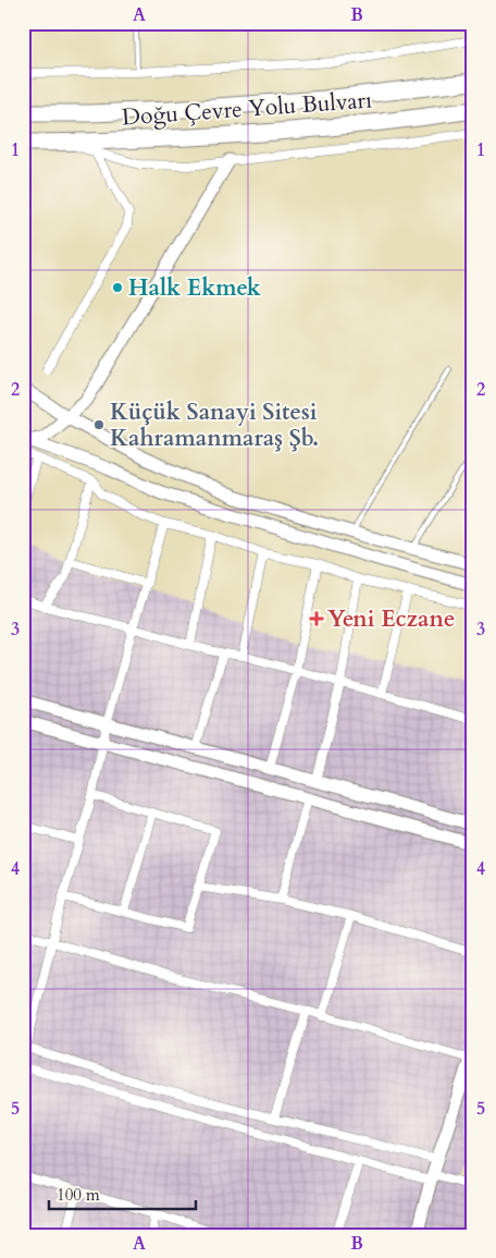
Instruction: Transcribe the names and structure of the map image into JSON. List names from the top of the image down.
{
  "streets": {
    "highway": ["Doğu Çevre Yolu Bulvarı"]
  },
  "places": {
    "other": ["Halk Ekmek", "Küçük Sanayi Sitesi Kahramanmaraş Şb."],
    "health": ["Yeni Eczane"]
  },
  "scale_bar": "100 m",
  "grid": {
    "columns": ["A", "B"],
    "rows": [
      "1",
      "2",
      "3",
      "4",
      "5"
    ]
  }
}
